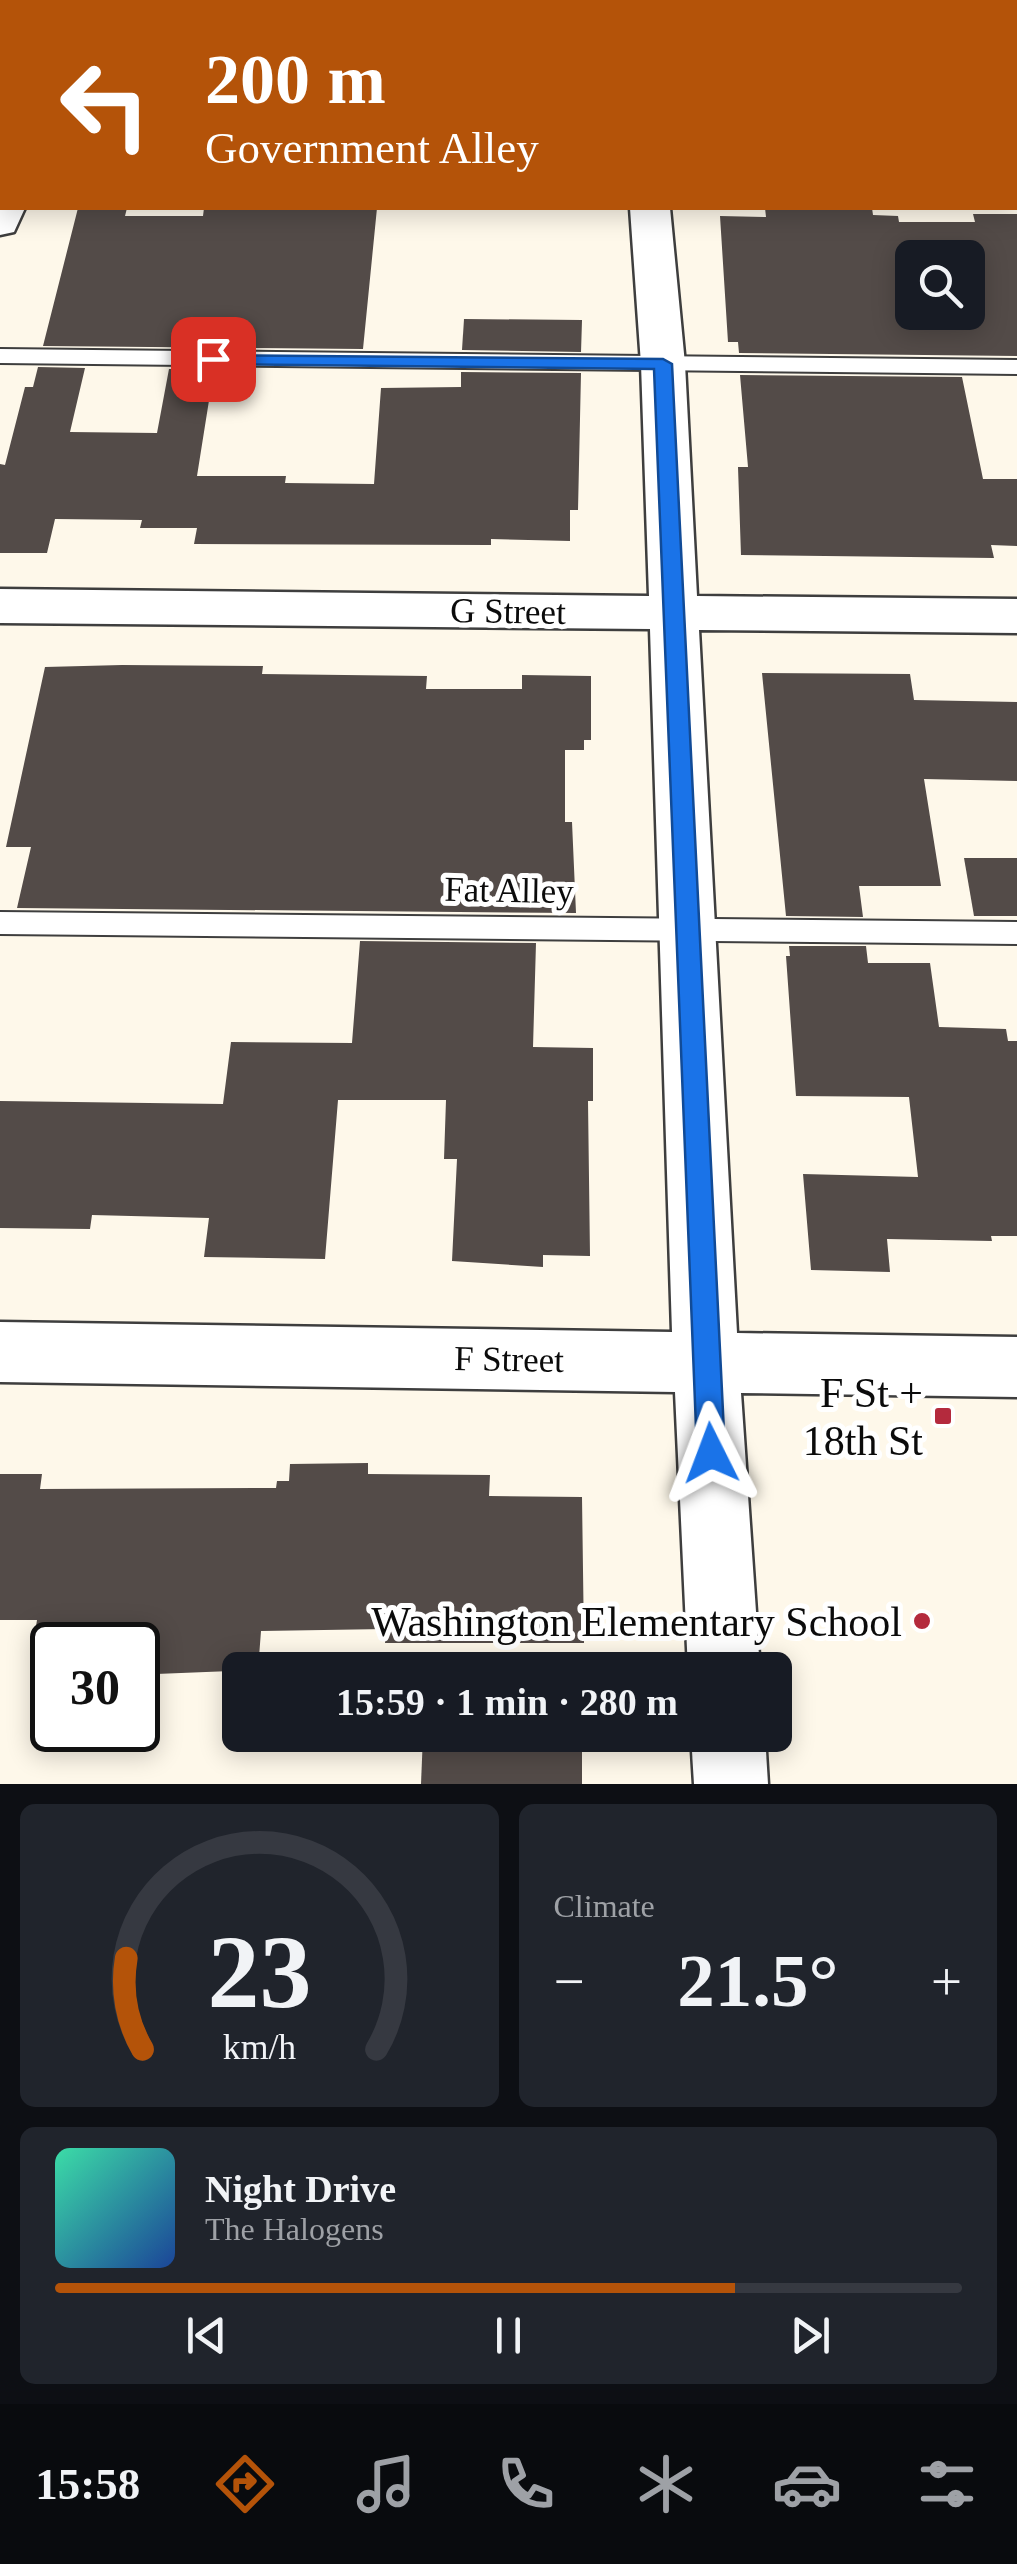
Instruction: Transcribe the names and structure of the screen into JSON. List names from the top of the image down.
{
  "streets": {
    "street": ["G Street", "F Street"],
    "lane": ["Fat Alley"]
  },
  "places": {
    "transit": ["F St + 18th St"],
    "other": ["Washington Elementary School"]
  },
  "page": {
    "turn": ["200 m", "Government Alley"],
    "limit": "30",
    "trip": "15:59 · 1 min · 280 m",
    "tile": "Climate",
    "heat": ["−", "21.5°", "+"],
    "song": ["Night Drive", "The Halogens"],
    "tabs": "15:58",
    "gauge": ["23", "km/h"]
  }
}
